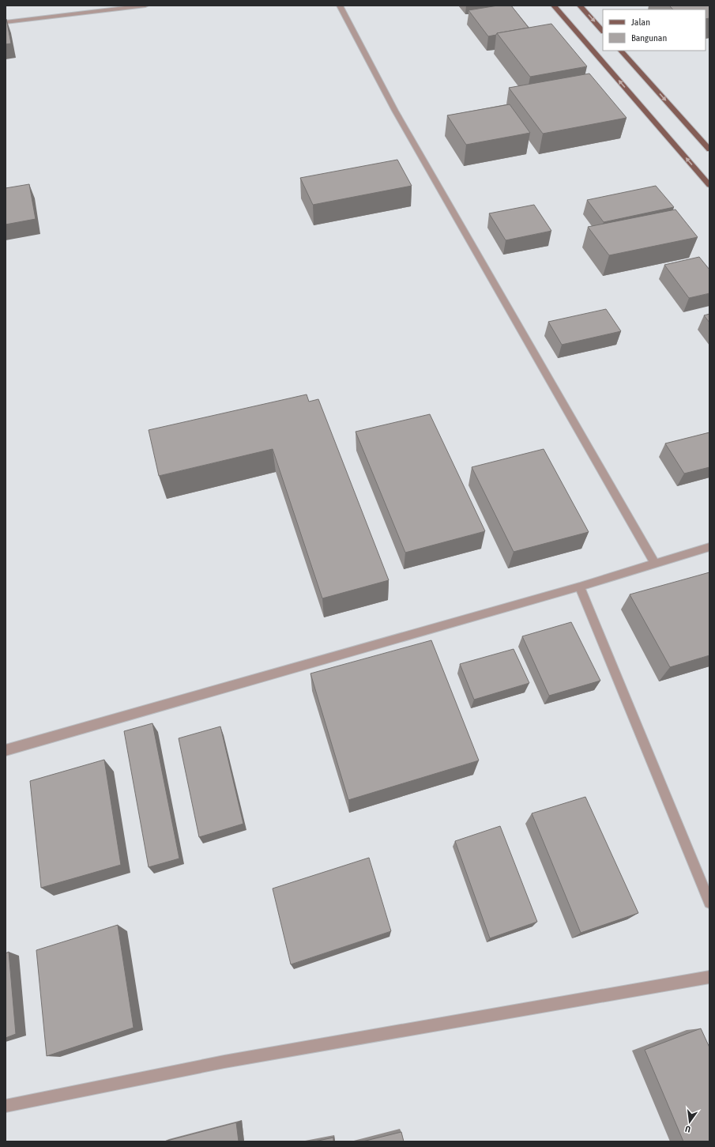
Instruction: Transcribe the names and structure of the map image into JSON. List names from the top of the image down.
{
  "legend": ["Jalan", "Bangunan"],
  "north": "bottom"
}
